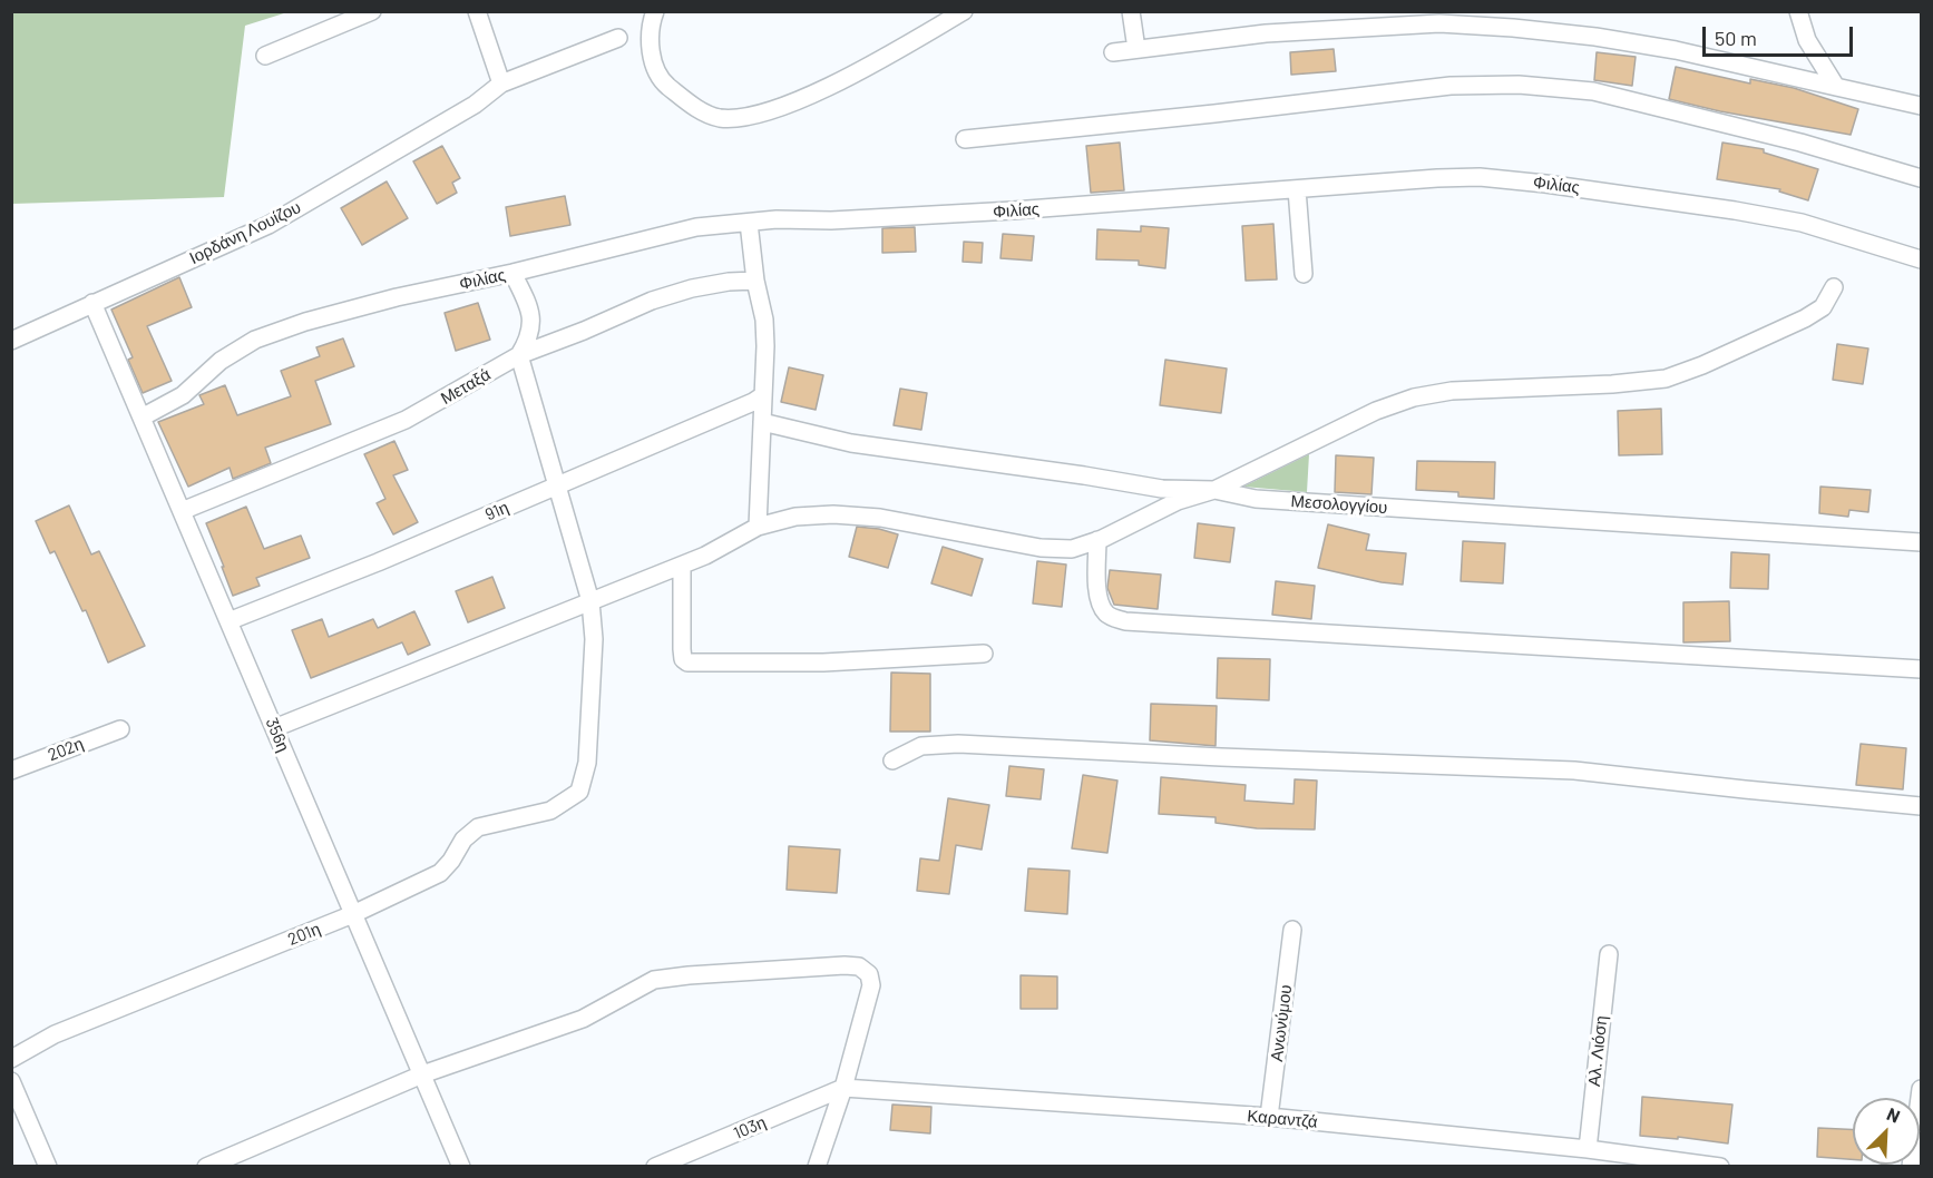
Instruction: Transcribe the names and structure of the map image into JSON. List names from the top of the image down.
{
  "streets": {
    "street": [
      "Φιλίας",
      "Ιορδάνη Λουίζου",
      "Μεταξά",
      "Μεσολογγίου",
      "91η",
      "356η",
      "202η",
      "201η",
      "Ανωνύμου",
      "Αλ. Λιόση",
      "Καραντζά",
      "103η"
    ]
  },
  "crossings": [
    ["Φιλίας", "356η"],
    ["Ιορδάνη Λουίζου", "356η"],
    ["Μεταξά", "356η"],
    ["91η", "356η"],
    ["356η", "201η"],
    ["Ανωνύμου", "Καραντζά"],
    ["Αλ. Λιόση", "Καραντζά"],
    ["Καραντζά", "103η"]
  ],
  "scale_bar": "50 m",
  "north": "top right"
}
